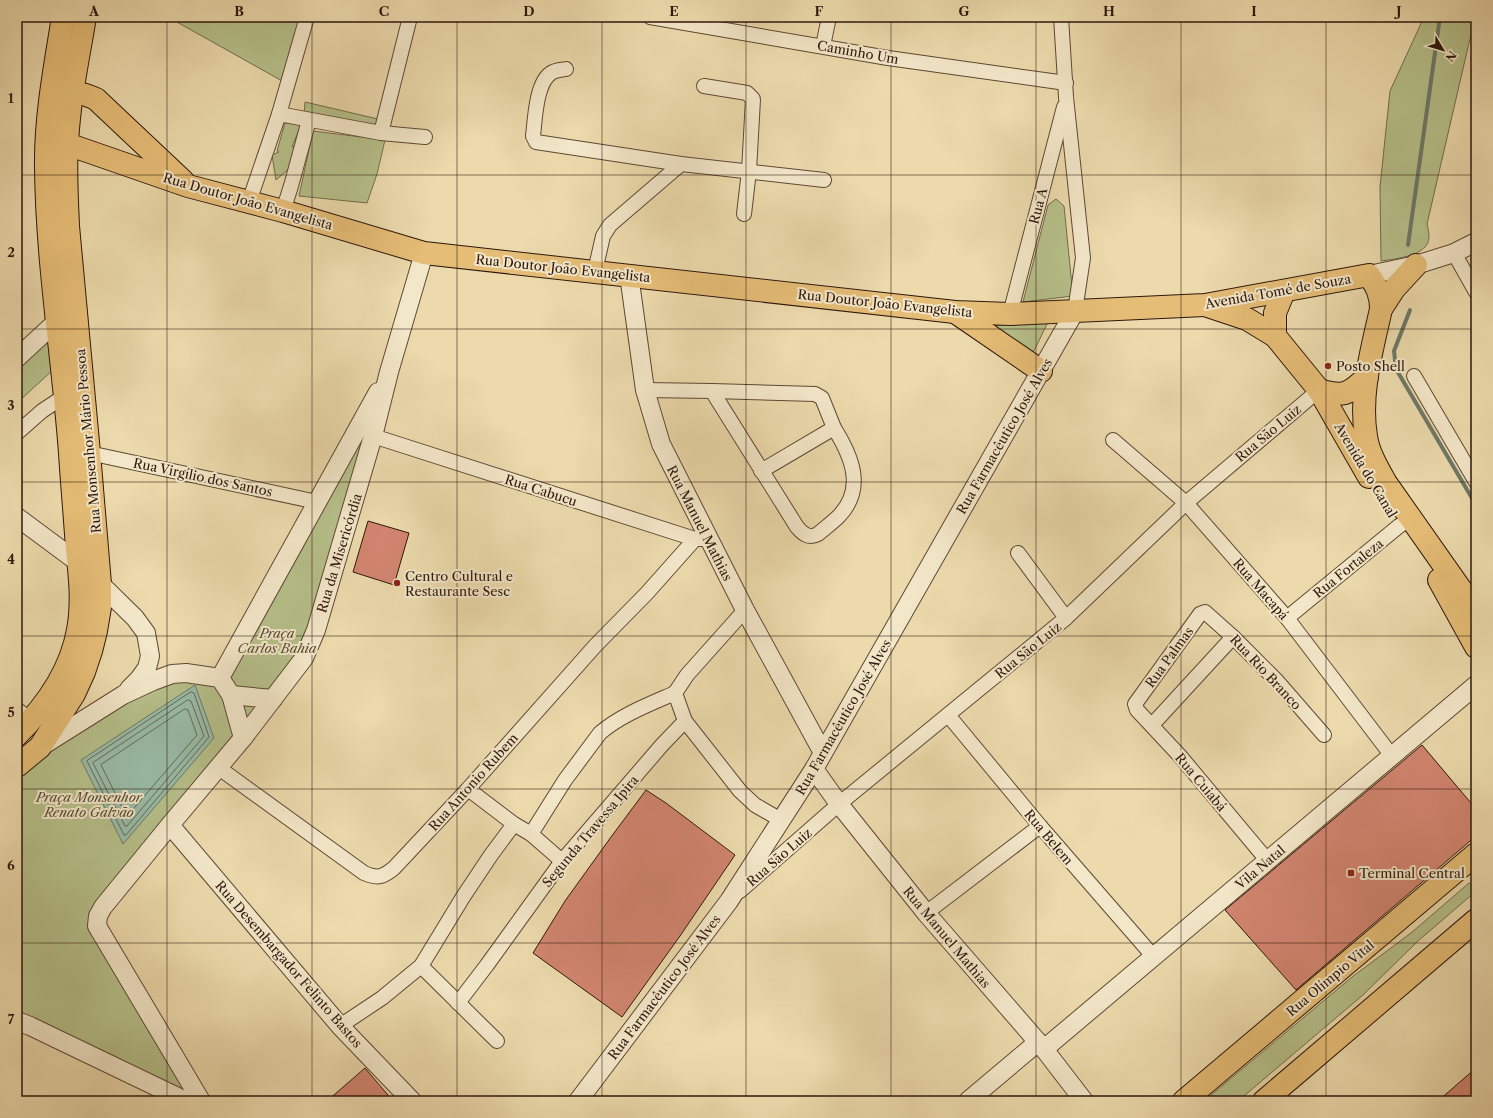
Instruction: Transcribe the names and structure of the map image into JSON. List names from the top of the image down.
{
  "streets": {
    "main road": [
      "Rua Doutor João Evangelista",
      "Avenida Tomé de Souza",
      "Rua Monsenhor Mário Pessoa",
      "Avenida do Canal",
      "Rua Olímpio Vital"
    ],
    "street": [
      "Caminho Um",
      "Rua A",
      "Rua São Luiz",
      "Rua Farmacêutico José Alves",
      "Rua Virgílio dos Santos",
      "Rua Cabucu",
      "Rua Manuel Mathias",
      "Rua da Misericórdia",
      "Rua Fortaleza",
      "Rua Macapá",
      "Rua Palmas",
      "Rua Rio Branco",
      "Rua Antonio Rubem",
      "Rua Cuiabá",
      "Segunda Travessa Ipira",
      "Rua Belem",
      "Vila Natal",
      "Rua Desembargador Felinto Bastos"
    ]
  },
  "crossings": [
    ["Caminho Um", "Rua A"],
    ["Rua Doutor João Evangelista", "Rua A"],
    ["Rua Doutor João Evangelista", "Avenida Tomé de Souza"],
    ["Rua Doutor João Evangelista", "Rua Farmacêutico José Alves"],
    ["Rua Doutor João Evangelista", "Rua Monsenhor Mário Pessoa"],
    ["Rua Doutor João Evangelista", "Rua Manuel Mathias"],
    ["Rua Doutor João Evangelista", "Rua da Misericórdia"],
    ["Rua A", "Avenida Tomé de Souza"],
    ["Rua A", "Rua Farmacêutico José Alves"],
    ["Avenida Tomé de Souza", "Rua São Luiz"],
    ["Avenida Tomé de Souza", "Rua Farmacêutico José Alves"],
    ["Avenida Tomé de Souza", "Avenida do Canal"],
    ["Rua São Luiz", "Rua Farmacêutico José Alves"],
    ["Rua São Luiz", "Avenida do Canal"],
    ["Rua São Luiz", "Rua Manuel Mathias"],
    ["Rua São Luiz", "Rua Macapá"],
    ["Rua São Luiz", "Rua Belem"],
    ["Rua Farmacêutico José Alves", "Rua Manuel Mathias"],
    ["Rua Monsenhor Mário Pessoa", "Rua Virgílio dos Santos"],
    ["Avenida do Canal", "Rua Fortaleza"],
    ["Rua Virgílio dos Santos", "Rua da Misericórdia"],
    ["Rua Cabucu", "Rua Manuel Mathias"],
    ["Rua Cabucu", "Rua da Misericórdia"],
    ["Rua Cabucu", "Rua Antonio Rubem"],
    ["Rua Manuel Mathias", "Rua Antonio Rubem"],
    ["Rua Manuel Mathias", "Vila Natal"],
    ["Rua Fortaleza", "Rua Macapá"],
    ["Rua Macapá", "Vila Natal"],
    ["Rua Palmas", "Rua Rio Branco"],
    ["Rua Palmas", "Rua Cuiabá"],
    ["Rua Cuiabá", "Vila Natal"],
    ["Rua Belem", "Vila Natal"]
  ],
  "parks": ["Praça Carlos Bahia", "Praça Monsenhor Renato Galvão"],
  "places": {
    "other": ["Posto Shell", "Centro Cultural e Restaurante Sesc"],
    "transit": ["Terminal Central"]
  },
  "north": "bottom right",
  "grid": {
    "columns": [
      "A",
      "B",
      "C",
      "D",
      "E",
      "F",
      "G",
      "H",
      "I",
      "J"
    ],
    "rows": [
      "1",
      "2",
      "3",
      "4",
      "5",
      "6",
      "7"
    ]
  }
}
